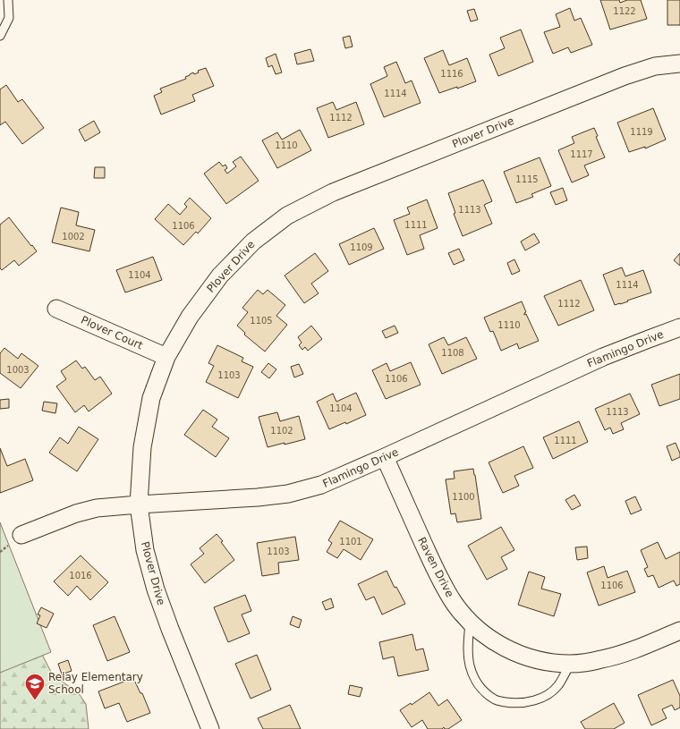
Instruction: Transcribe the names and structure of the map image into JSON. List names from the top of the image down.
{
  "streets": {
    "street": [
      "Plover Drive",
      "Plover Court",
      "Flamingo Drive",
      "Raven Drive"
    ]
  },
  "crossings": [
    ["Plover Drive", "Plover Court"],
    ["Plover Drive", "Flamingo Drive"],
    ["Flamingo Drive", "Raven Drive"]
  ],
  "places": {
    "school or university": ["Relay Elementary School"]
  },
  "house_numbers": [
    "1122",
    "1116",
    "1114",
    "1112",
    "1119",
    "1110",
    "1117",
    "1115",
    "1113",
    "1111",
    "1106",
    "1002",
    "1109",
    "1104",
    "1114",
    "1112",
    "1105",
    "1110",
    "1108",
    "1003",
    "1103",
    "1106",
    "1104",
    "1113",
    "1102",
    "1111",
    "1100",
    "1101",
    "1103",
    "1016",
    "1106"
  ]
}
